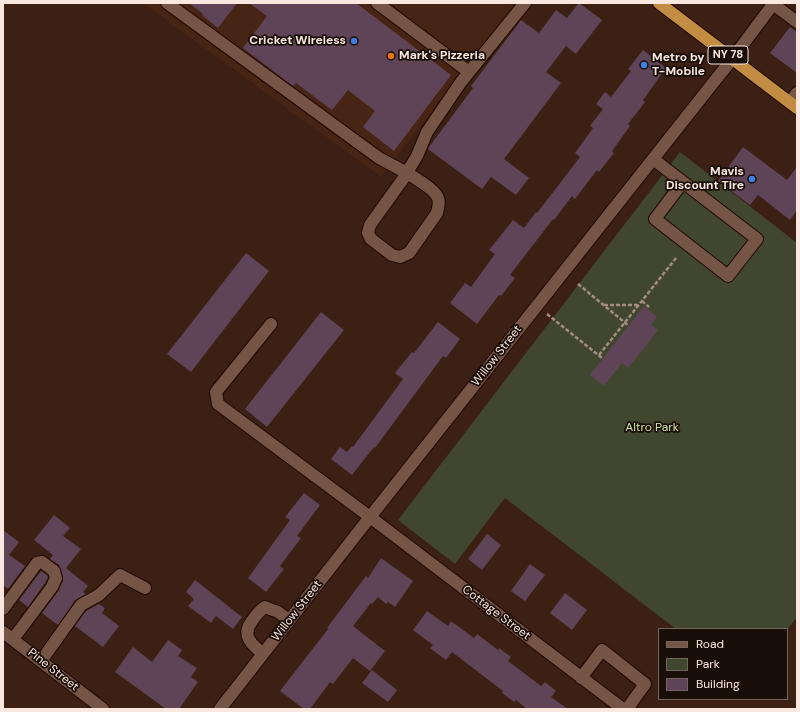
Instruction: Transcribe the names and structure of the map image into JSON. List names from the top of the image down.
{
  "streets": {
    "highway": ["NY 78"],
    "street": ["Willow Street", "Cottage Street", "Pine Street"]
  },
  "crossings": [
    ["NY 78", "Willow Street"],
    ["Willow Street", "Cottage Street"]
  ],
  "parks": ["Altro Park"],
  "places": [
    "Cricket Wireless",
    "Mark's Pizzeria",
    "Metro by T-Mobile",
    "Mavis Discount Tire"
  ],
  "legend": ["Road", "Park", "Building"]
}
